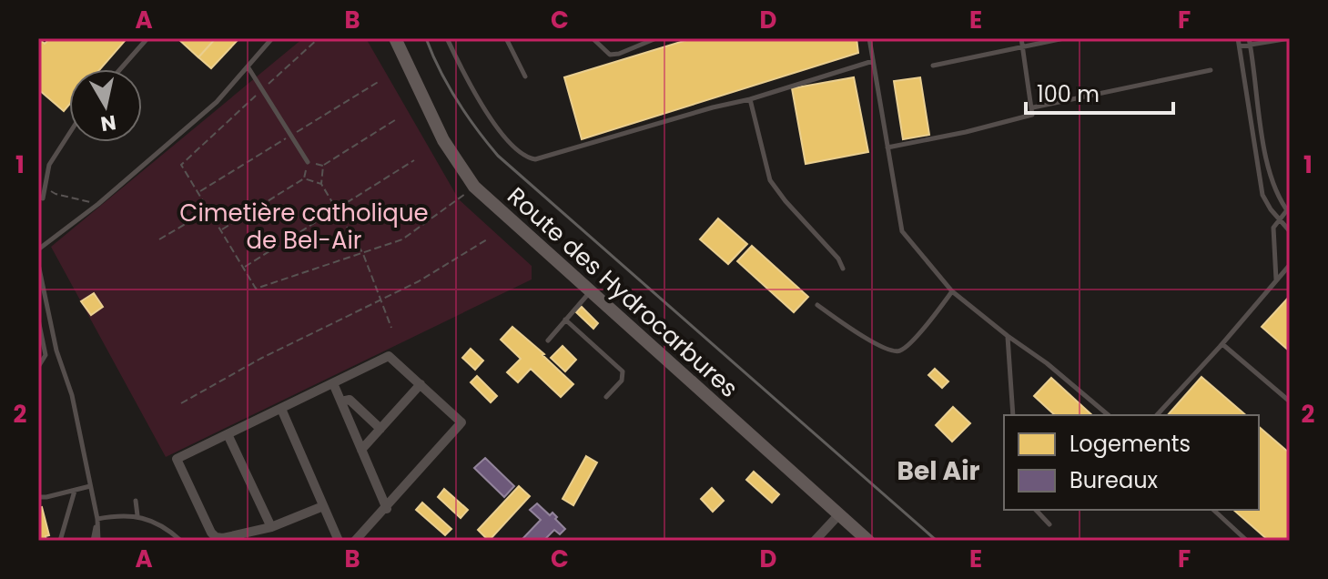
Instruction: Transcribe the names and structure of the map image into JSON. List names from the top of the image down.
{
  "streets": {
    "street": ["Route des Hydrocarbures"]
  },
  "districts": ["Bel Air"],
  "parks": ["Cimetière catholique de Bel-Air"],
  "legend": ["Logements", "Bureaux"],
  "scale_bar": "100 m",
  "north": "bottom",
  "grid": {
    "columns": [
      "A",
      "B",
      "C",
      "D",
      "E",
      "F"
    ],
    "rows": ["1", "2"]
  }
}
